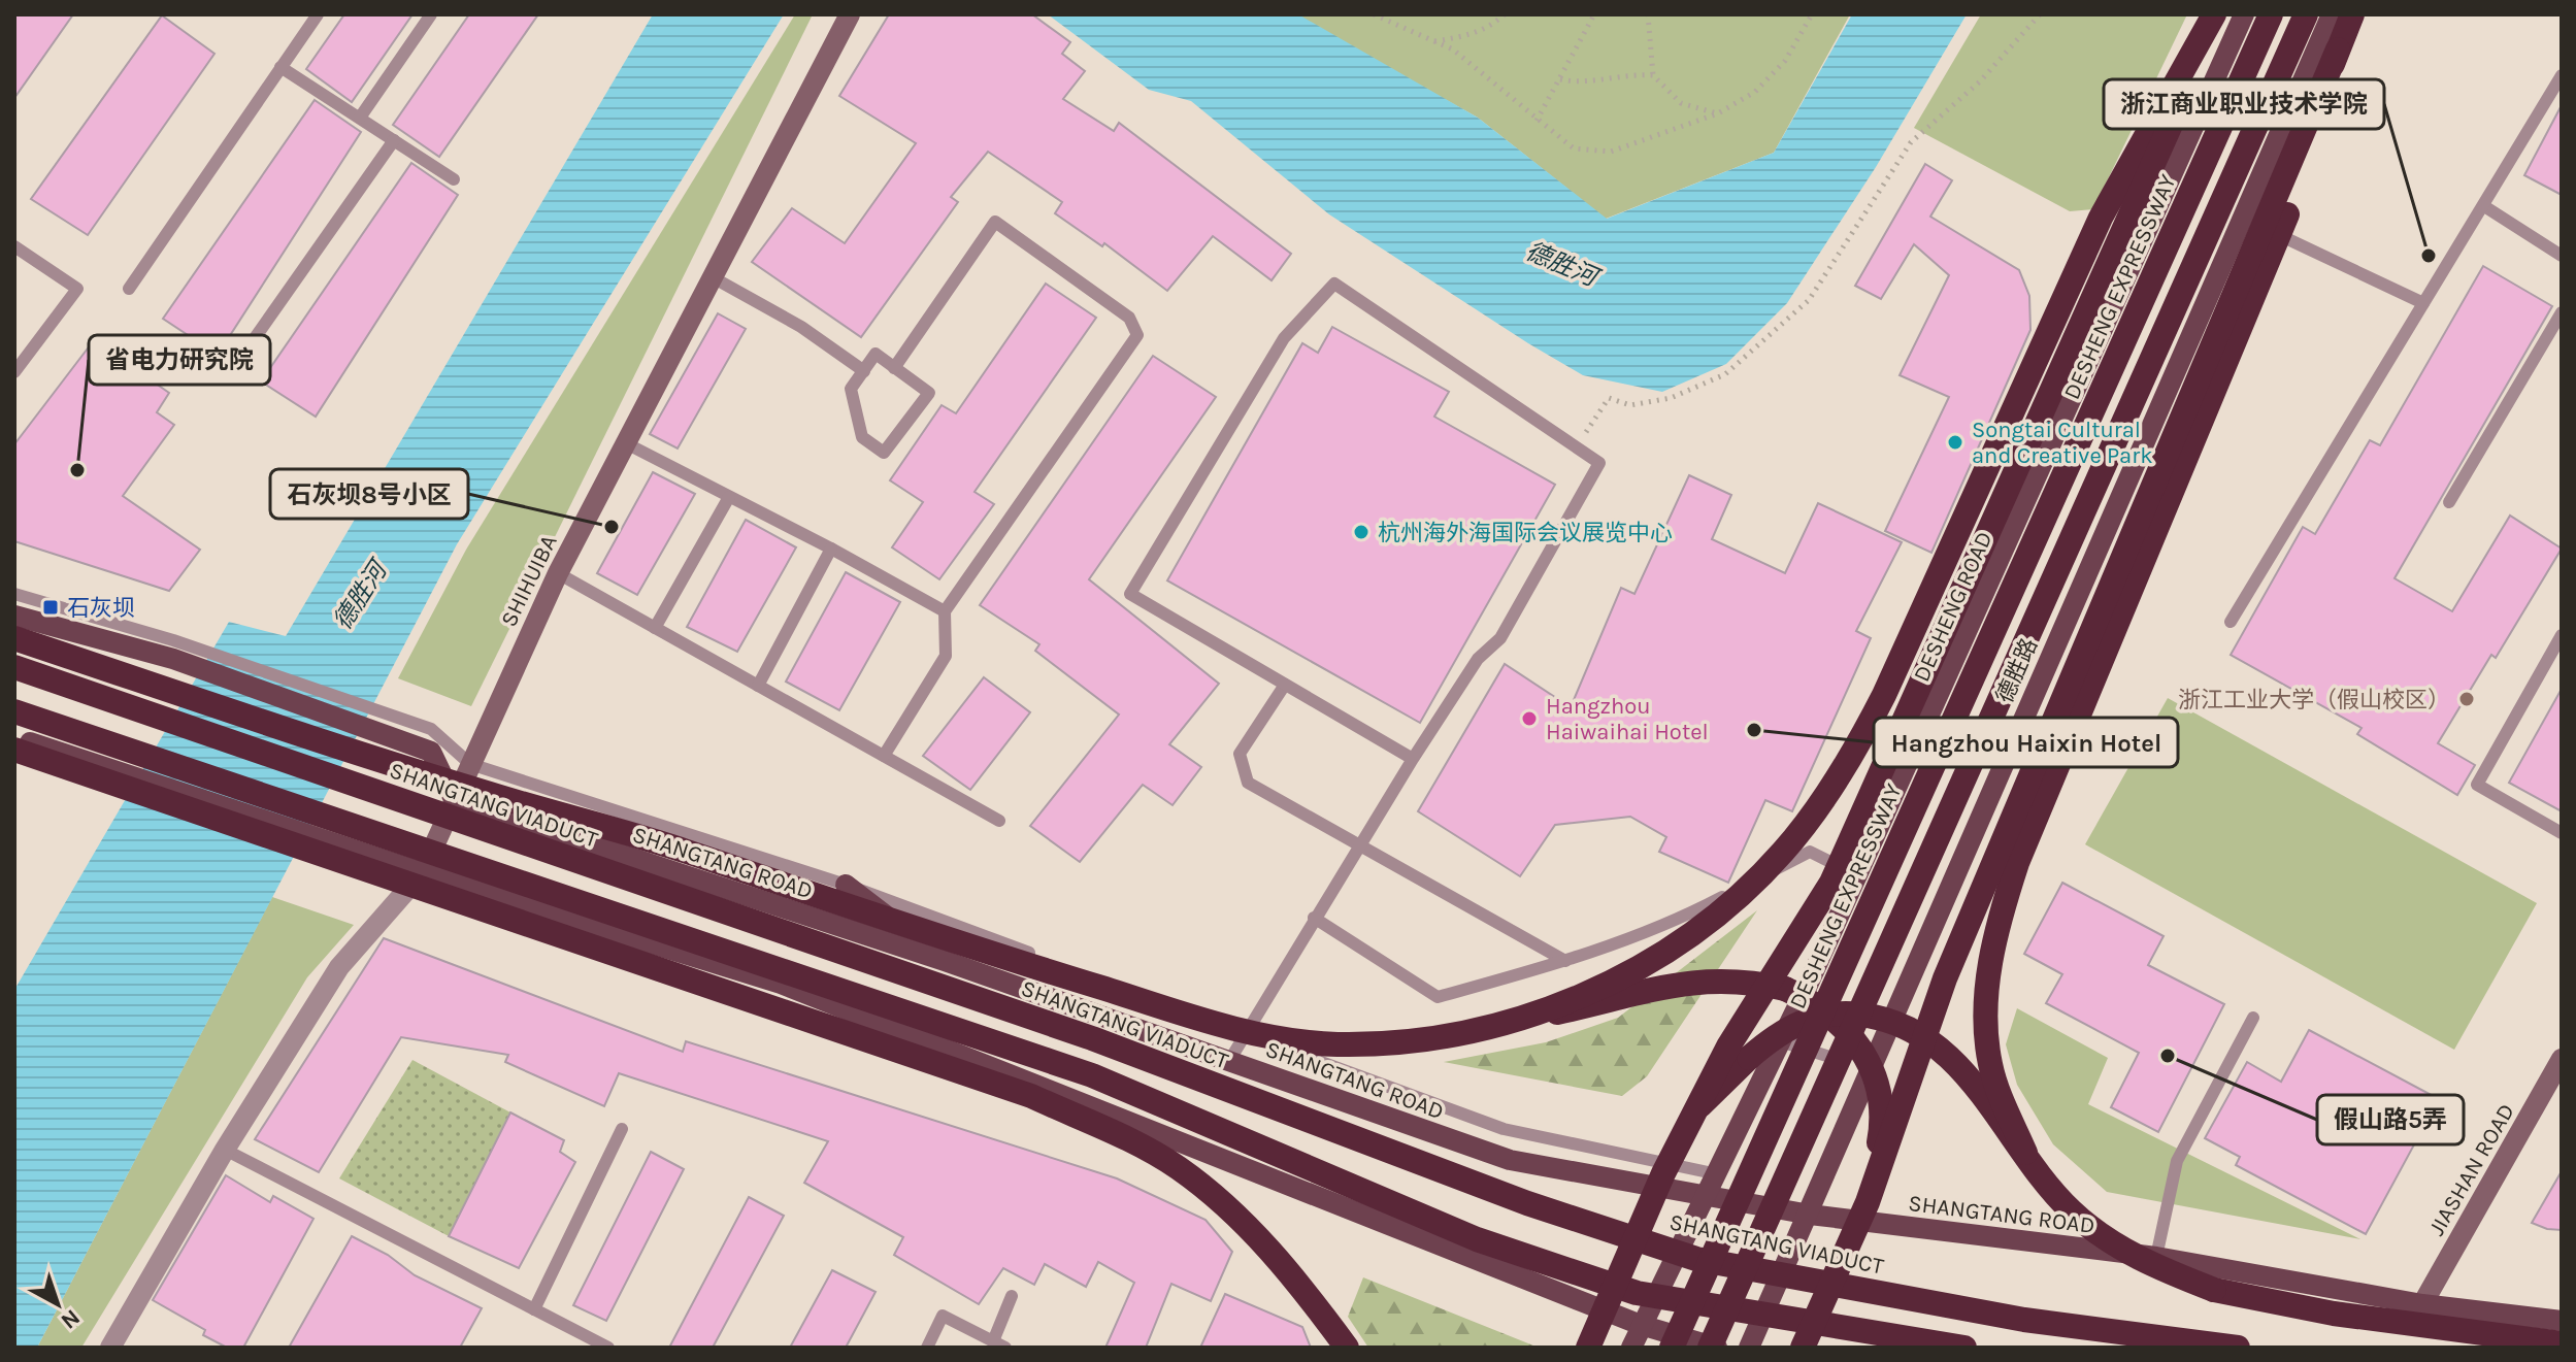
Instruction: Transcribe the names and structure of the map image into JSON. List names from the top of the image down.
{
  "streets": {
    "highway": ["DESHENG EXPRESSWAY", "SHANGTANG VIADUCT"],
    "main road": ["DESHENG ROAD", "德胜路", "SHANGTANG ROAD"],
    "street": ["SHIHUIBA", "JIASHAN ROAD"]
  },
  "crossings": [
    ["SHIHUIBA", "SHANGTANG ROAD"],
    ["DESHENG ROAD", "SHANGTANG ROAD"],
    ["德胜路", "SHANGTANG ROAD"],
    ["SHANGTANG ROAD", "JIASHAN ROAD"]
  ],
  "water": ["德胜河"],
  "places": {
    "other": [
      "浙江商业职业技术学院",
      "Songtai Cultural and Creative Park",
      "省电力研究院",
      "石灰坝8号小区",
      "杭州海外海国际会议展览中心",
      "浙江工业大学（假山校区）",
      "Hangzhou Haiwaihai Hotel",
      "Hangzhou Haixin Hotel",
      "假山路5弄"
    ],
    "transit": ["石灰坝"]
  },
  "north": "bottom right"
}
